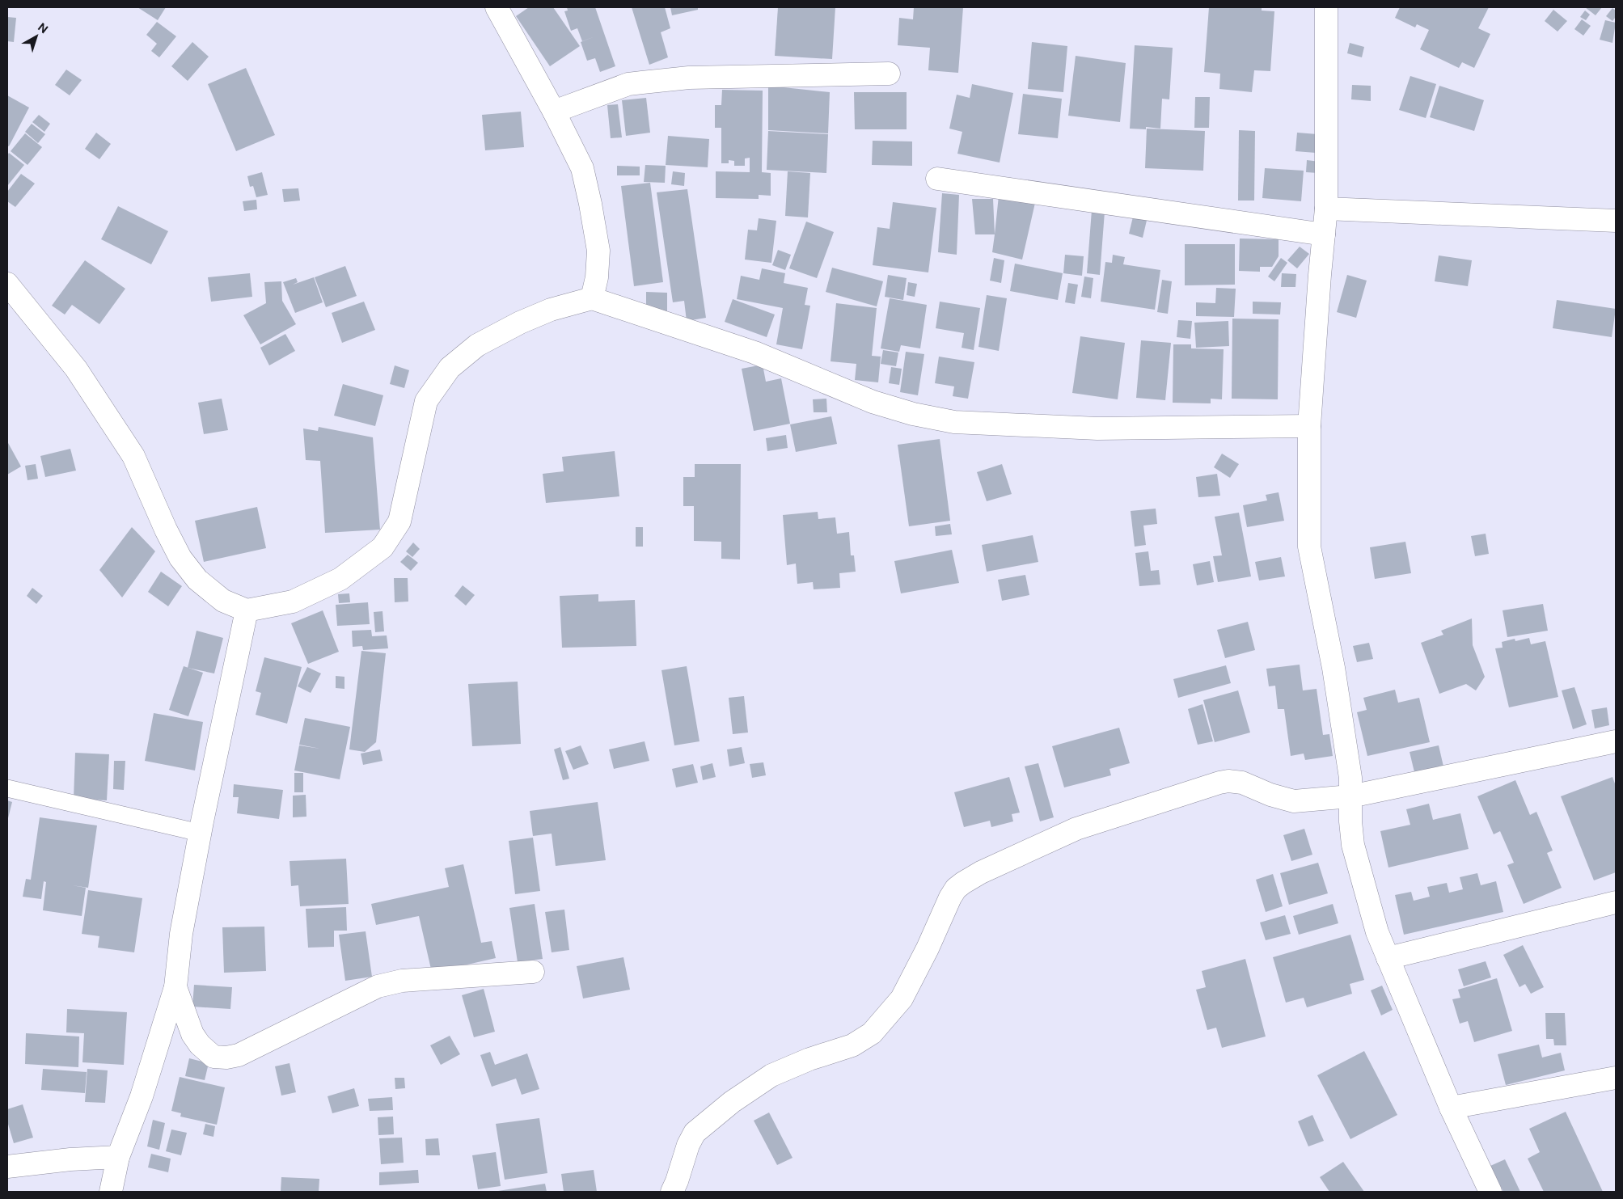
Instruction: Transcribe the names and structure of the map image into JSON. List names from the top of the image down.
{
  "north": "top right"
}
